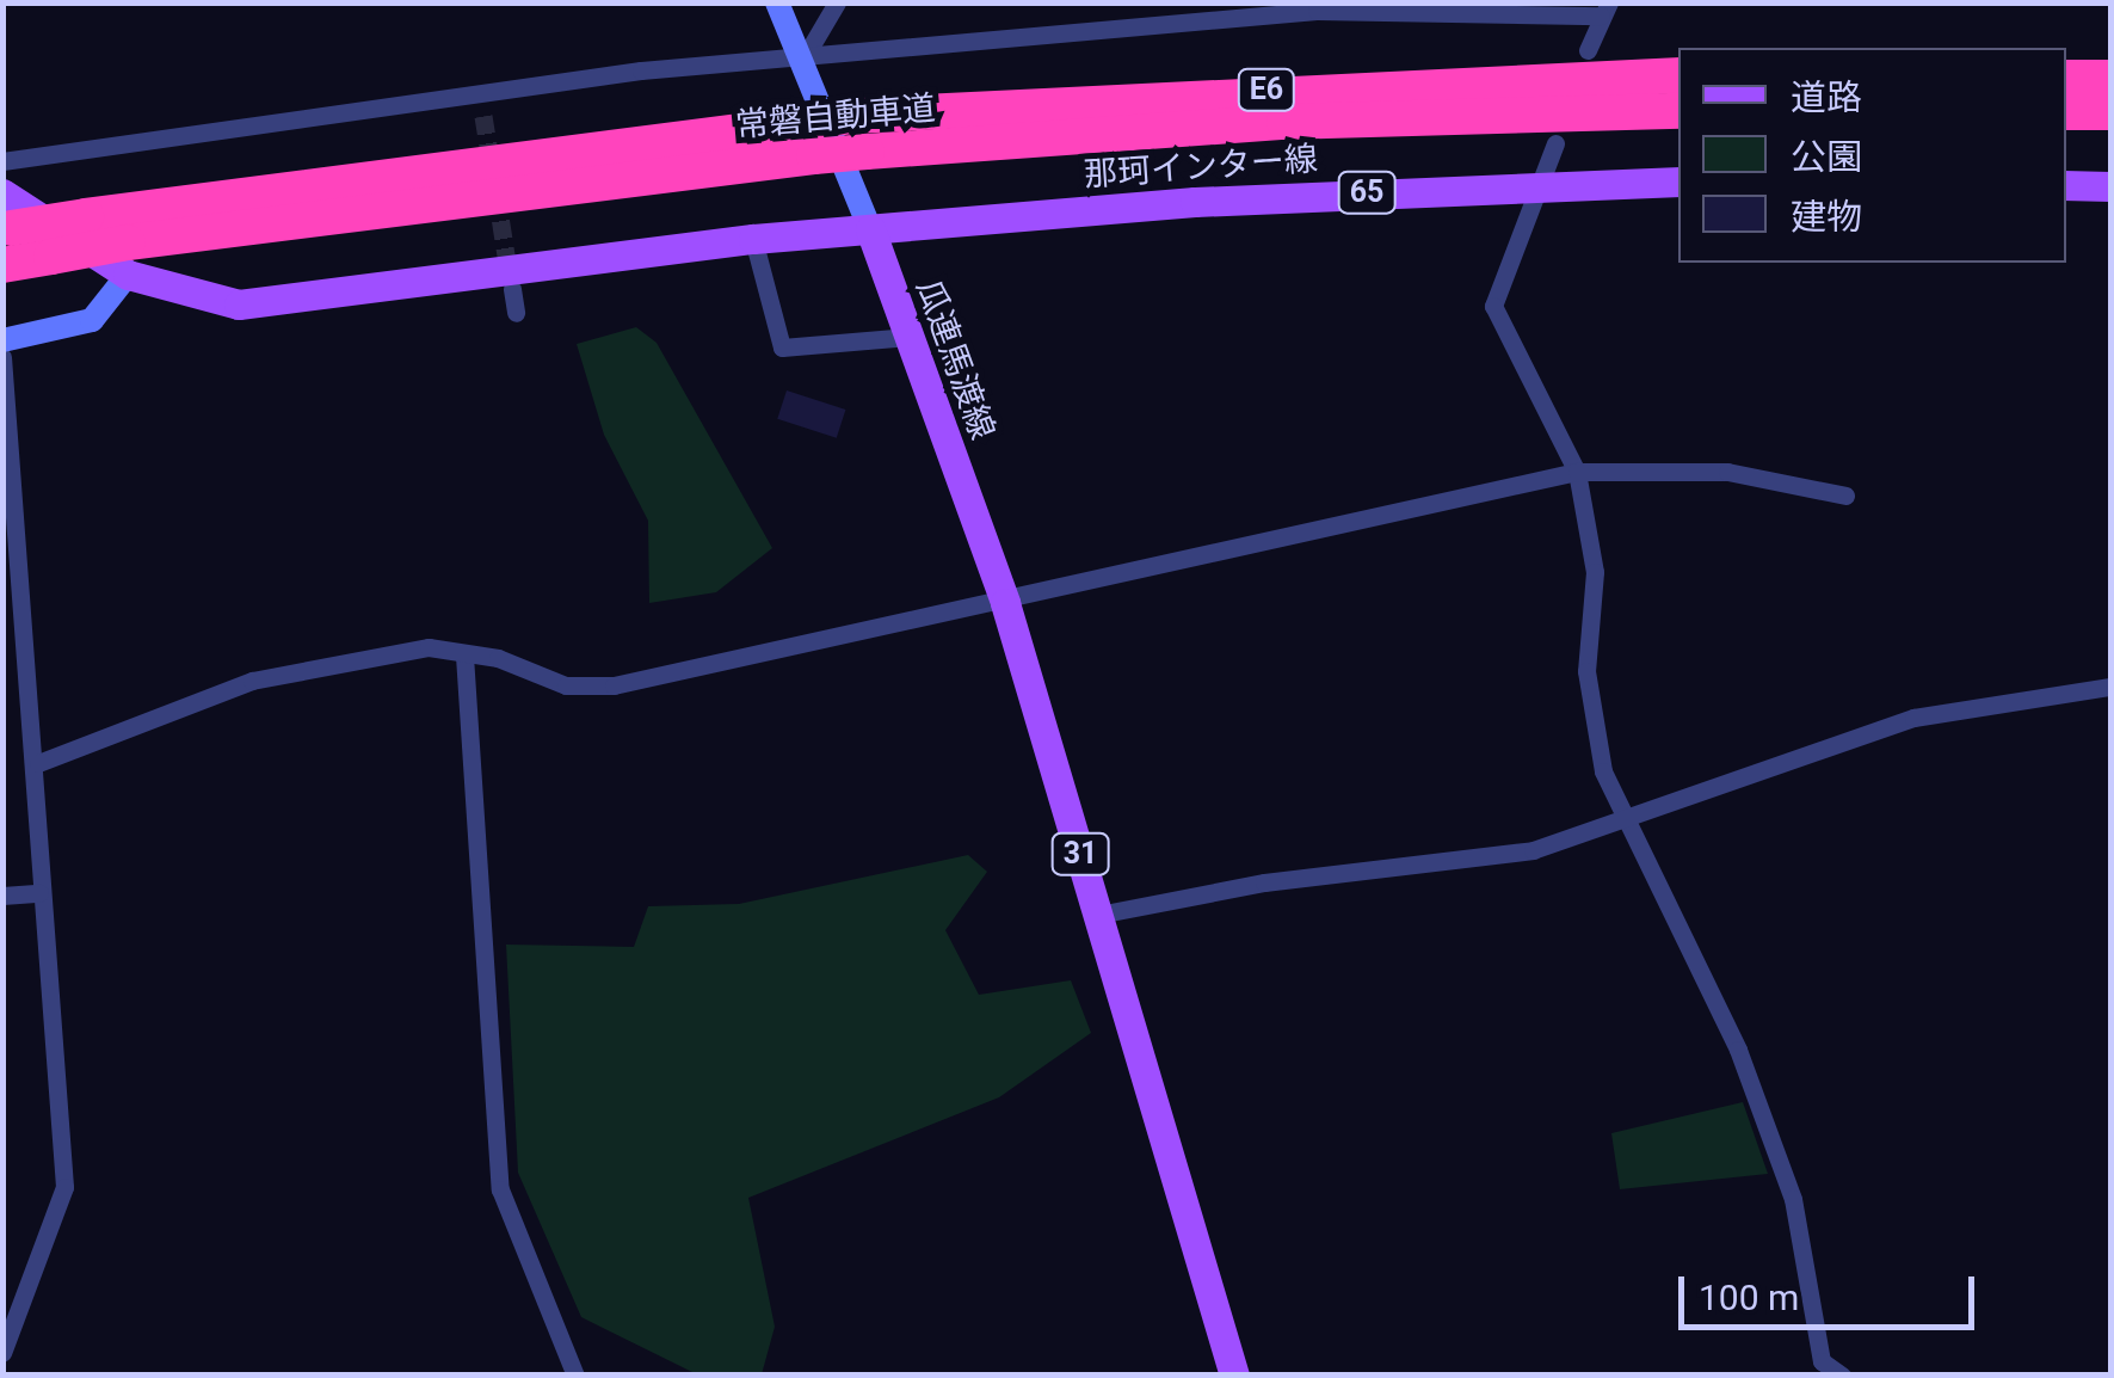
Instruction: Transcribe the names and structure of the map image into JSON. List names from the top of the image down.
{
  "streets": {
    "highway": ["E6", "常磐自動車道"],
    "main road": [
      "那珂インター線",
      "65",
      "瓜連馬渡線",
      "31"
    ]
  },
  "crossings": [
    ["那珂インター線", "瓜連馬渡線"]
  ],
  "legend": ["道路", "公園", "建物"],
  "scale_bar": "100 m"
}
